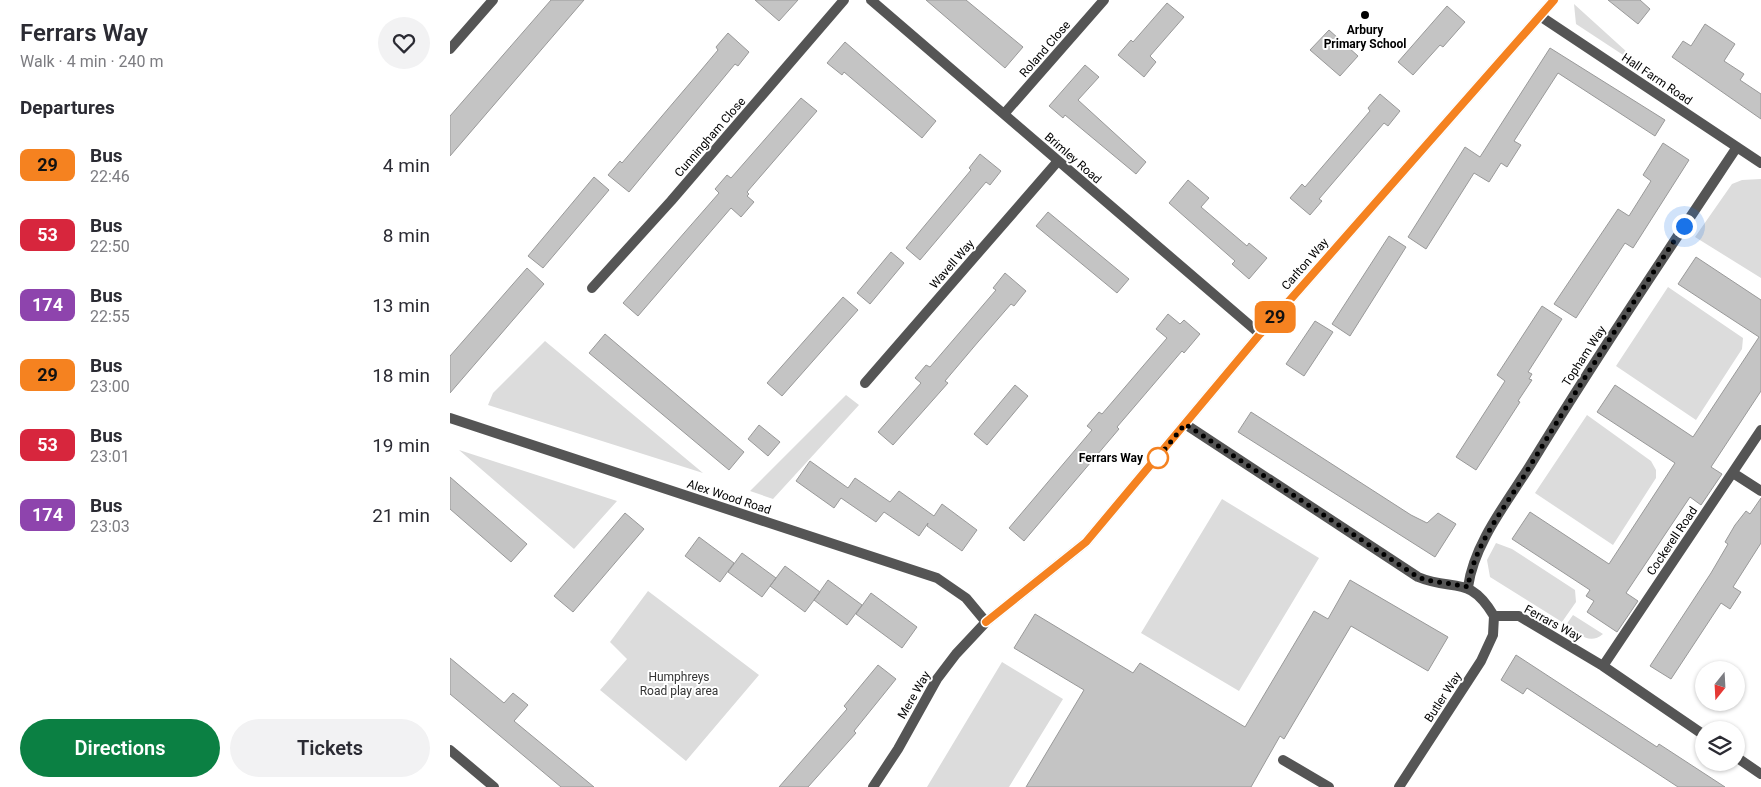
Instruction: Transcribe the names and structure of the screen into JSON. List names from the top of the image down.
{
  "streets": {
    "street": [
      "Roland Close",
      "Hall Farm Road",
      "Cunningham Close",
      "Brimley Road",
      "Wavell Way",
      "Carlton Way",
      "Topham Way",
      "Alex Wood Road",
      "Cockerell Road",
      "Ferrars Way",
      "Mere Way",
      "Butler Way"
    ]
  },
  "crossings": [
    ["Roland Close", "Brimley Road"],
    ["Hall Farm Road", "Carlton Way"],
    ["Hall Farm Road", "Topham Way"],
    ["Brimley Road", "Wavell Way"],
    ["Brimley Road", "Carlton Way"],
    ["Carlton Way", "Alex Wood Road"],
    ["Carlton Way", "Mere Way"],
    ["Alex Wood Road", "Mere Way"],
    ["Cockerell Road", "Ferrars Way"],
    ["Ferrars Way", "Butler Way"]
  ],
  "parks": ["Humphreys Road play area"],
  "places": ["Arbury Primary School", "Ferrars Way"],
  "lines": ["bus line 29"],
  "north": "bottom",
  "page": {
    "heading": [
      ["Ferrars Way", "Walk · 4 min · 240 m"],
      "Departures"
    ],
    "on_map": "29",
    "list": [
      {
        "mark": "29",
        "name": "Bus",
        "note": "22:46",
        "value": "4 min"
      },
      {
        "mark": "53",
        "name": "Bus",
        "note": "22:50",
        "value": "8 min"
      },
      {
        "mark": "174",
        "name": "Bus",
        "note": "22:55",
        "value": "13 min"
      },
      {
        "mark": "29",
        "name": "Bus",
        "note": "23:00",
        "value": "18 min"
      },
      {
        "mark": "53",
        "name": "Bus",
        "note": "23:01",
        "value": "19 min"
      },
      {
        "mark": "174",
        "name": "Bus",
        "note": "23:03",
        "value": "21 min"
      }
    ],
    "buttons": ["Directions", "Tickets"]
  }
}
